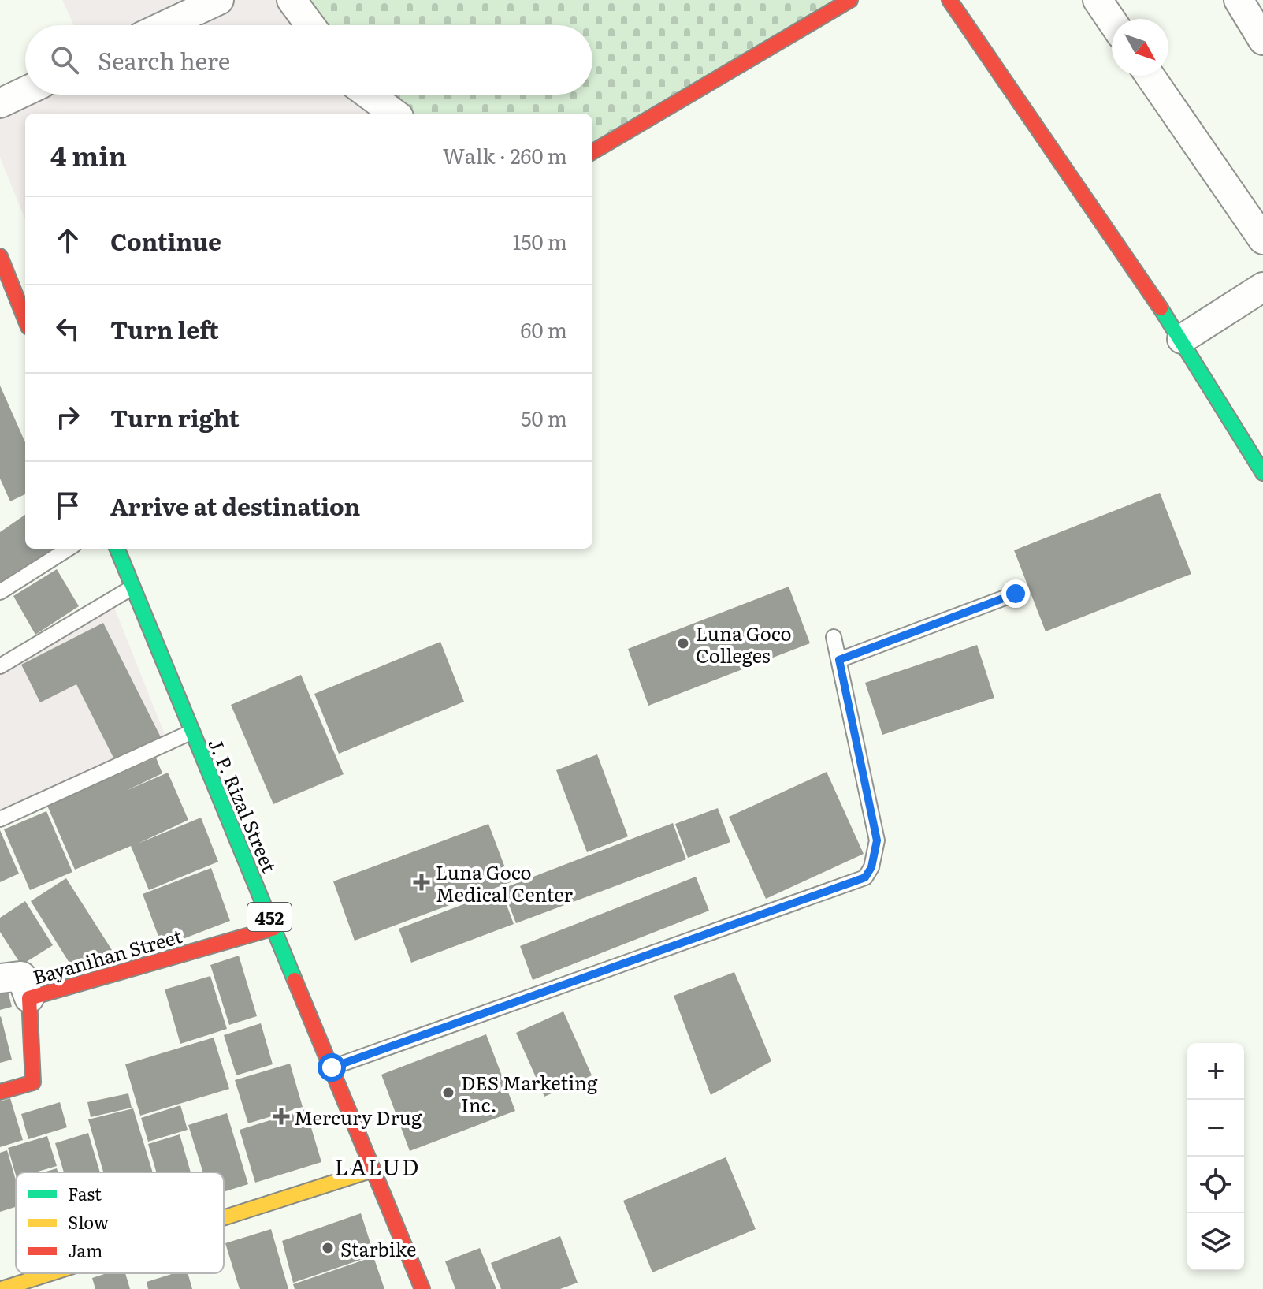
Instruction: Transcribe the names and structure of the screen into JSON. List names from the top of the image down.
{
  "streets": {
    "main road": ["J. P. Rizal Street", "452", "Bayanihan Street"]
  },
  "crossings": [
    ["J. P. Rizal Street", "Bayanihan Street"]
  ],
  "districts": ["LALUD"],
  "places": {
    "other": ["Luna Goco Colleges", "DES Marketing Inc.", "Starbike"],
    "health": ["Luna Goco Medical Center", "Mercury Drug"]
  },
  "legend": ["Fast", "Slow", "Jam"],
  "north": "bottom right",
  "page": {
    "search": "Search here",
    "heading": ["4 min", "Walk · 260 m"],
    "list": [
      ["Continue", "150 m"],
      ["Turn left", "60 m"],
      ["Turn right", "50 m"],
      "Arrive at destination"
    ],
    "map_buttons": ["+", "−"]
  }
}
